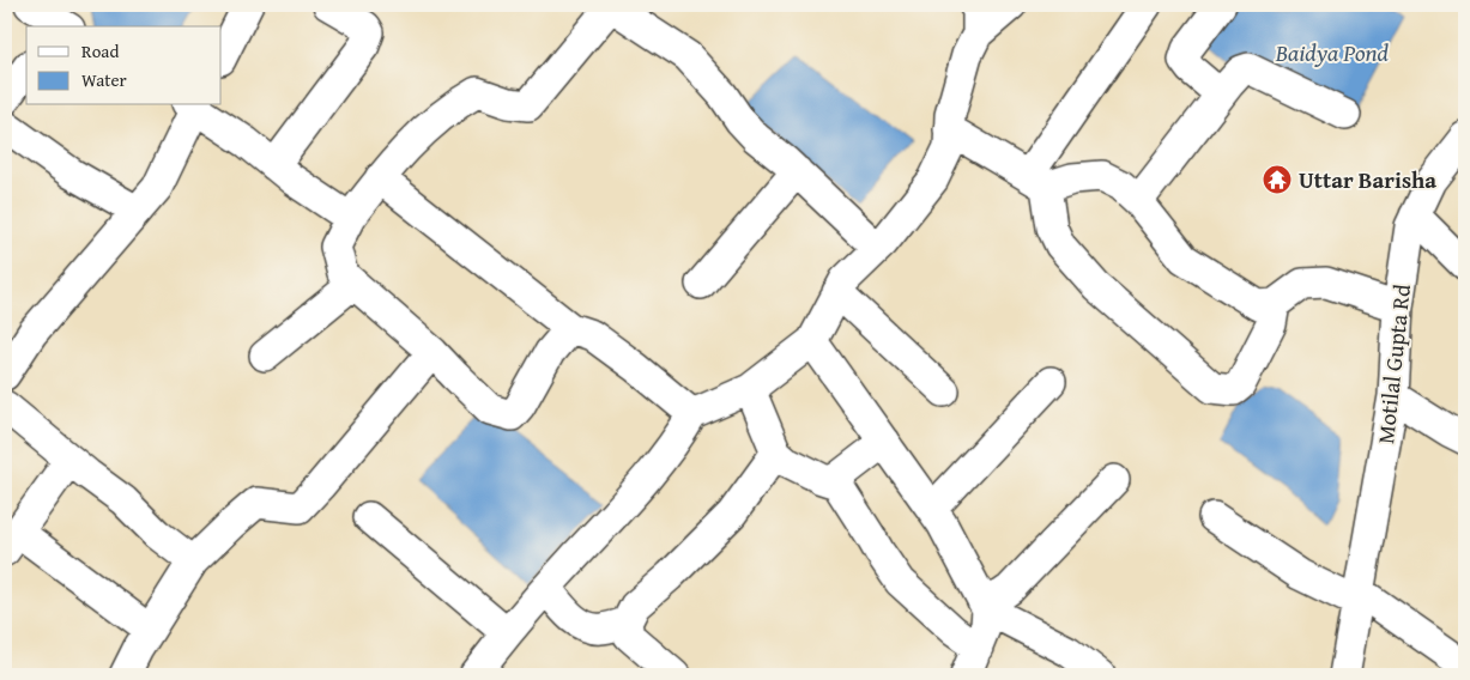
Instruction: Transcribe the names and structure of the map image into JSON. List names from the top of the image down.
{
  "streets": {
    "street": ["Motilal Gupta Rd"]
  },
  "water": ["Baidya Pond"],
  "places": {
    "temple": ["Uttar Barisha"]
  },
  "legend": ["Road", "Water"]
}
